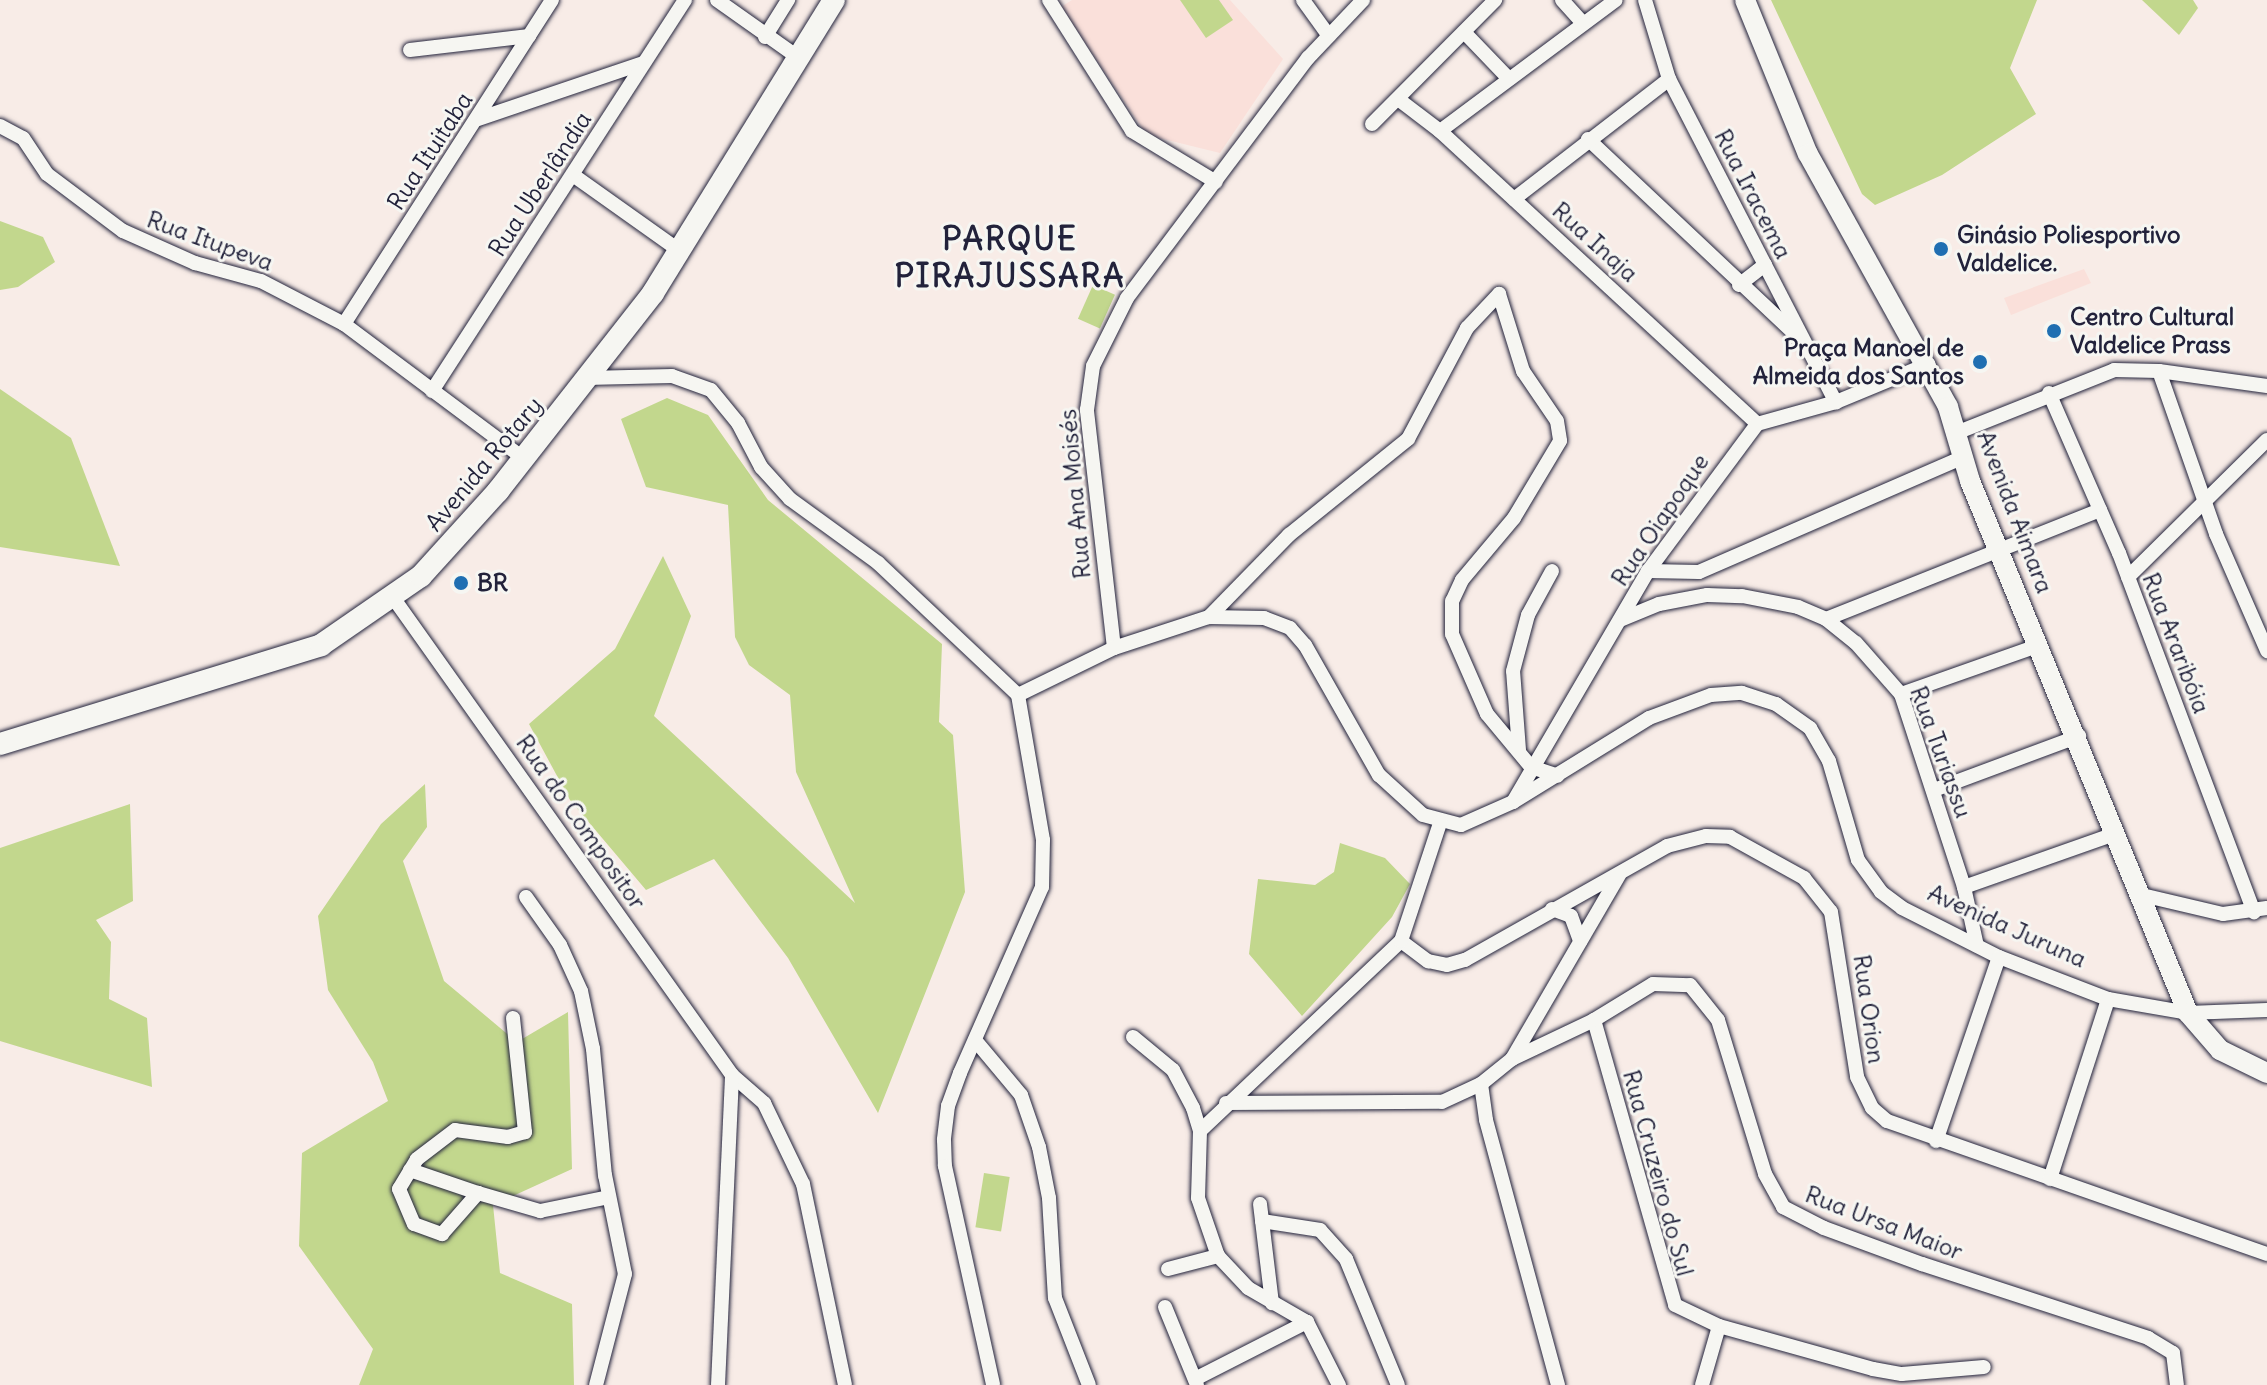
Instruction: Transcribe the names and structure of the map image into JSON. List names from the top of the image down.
{
  "streets": {
    "main road": ["Avenida Rotary", "Avenida Aimara"],
    "street": [
      "Rua Ituitaba",
      "Rua Uberlândia",
      "Rua Iracema",
      "Rua Itupeva",
      "Rua Inaja",
      "Rua Ana Moisés",
      "Rua Oiapoque",
      "Rua Araribóia",
      "Rua Turiassu",
      "Rua do Compositor",
      "Avenida Juruna",
      "Rua Orion",
      "Rua Cruzeiro do Sul",
      "Rua Ursa Maior"
    ]
  },
  "crossings": [
    ["Rua Ituitaba", "Rua Itupeva"],
    ["Rua Uberlândia", "Rua Itupeva"],
    ["Rua Itupeva", "Avenida Rotary"],
    ["Rua Inaja", "Rua Oiapoque"],
    ["Avenida Rotary", "Rua do Compositor"],
    ["Avenida Aimara", "Avenida Juruna"],
    ["Rua Oiapoque", "Rua Turiassu"],
    ["Rua Oiapoque", "Avenida Juruna"],
    ["Rua Turiassu", "Avenida Juruna"],
    ["Rua Cruzeiro do Sul", "Rua Ursa Maior"]
  ],
  "districts": ["PARQUE PIRAJUSSARA"],
  "places": [
    "Ginásio Poliesportivo Valdelice.",
    "Centro Cultural Valdelice Prass",
    "Praça Manoel de Almeida dos Santos",
    "BR"
  ]
}
